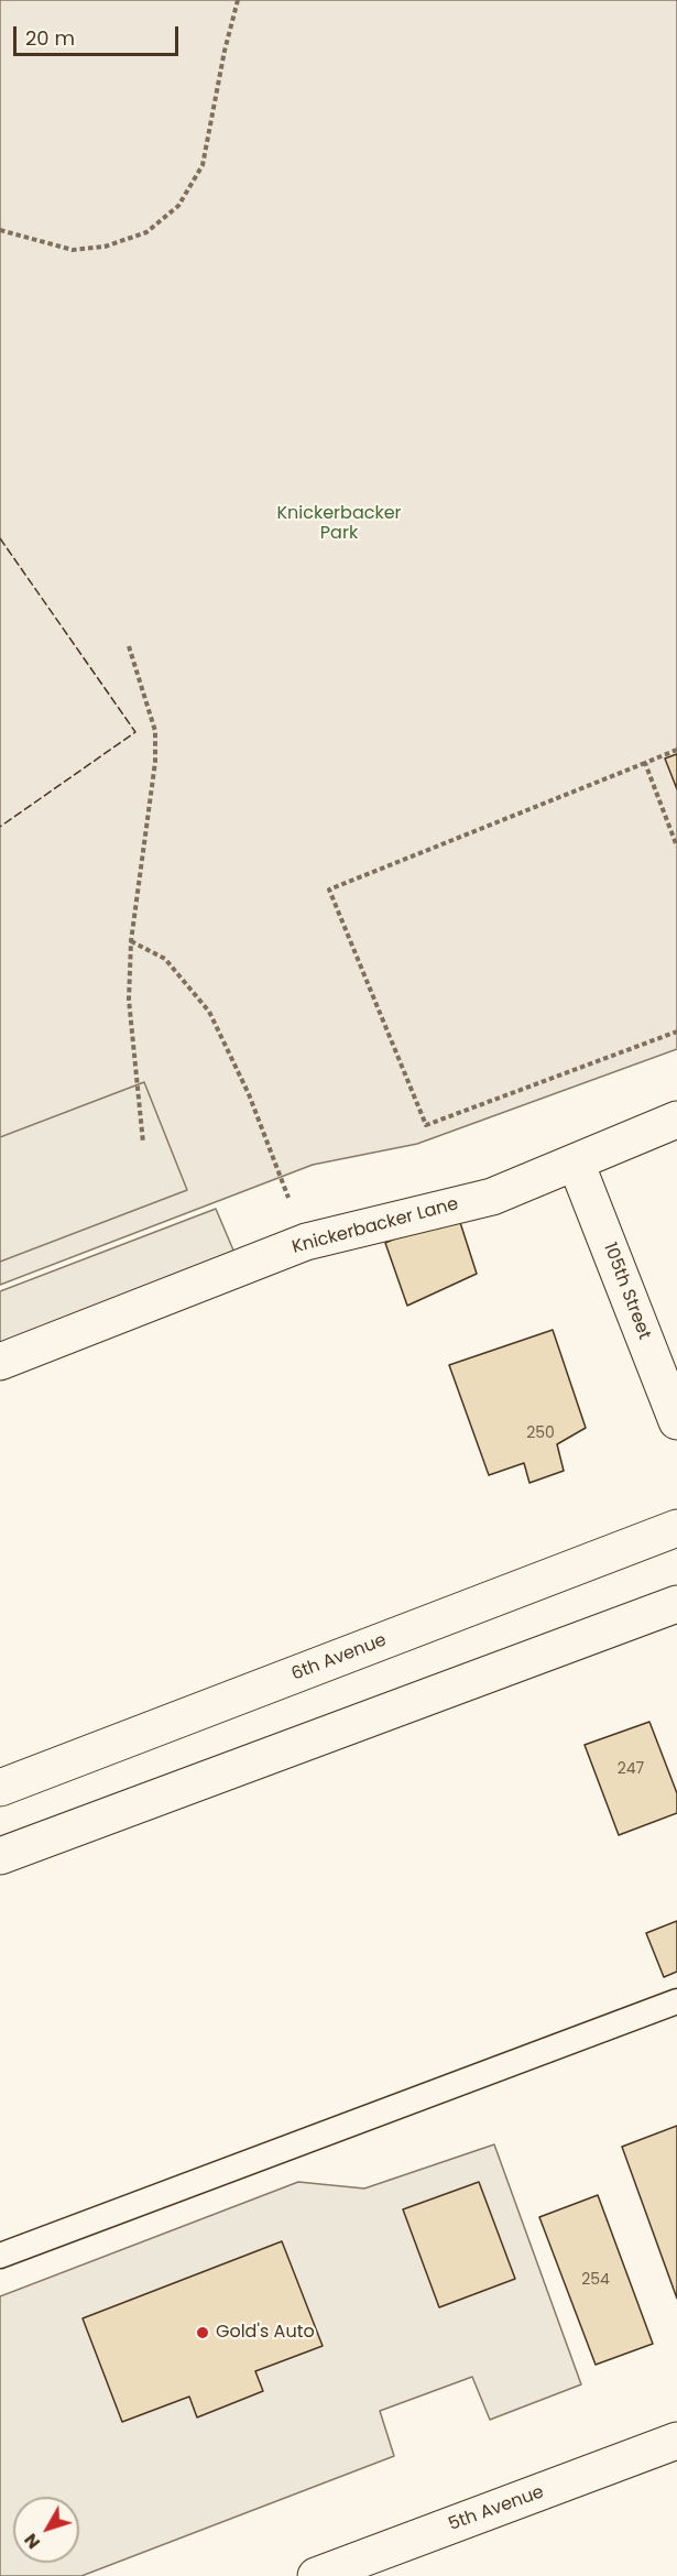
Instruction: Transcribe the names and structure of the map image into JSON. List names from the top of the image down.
{
  "streets": {
    "street": [
      "Knickerbacker Lane",
      "105th Street",
      "6th Avenue",
      "5th Avenue"
    ]
  },
  "crossings": [
    ["Knickerbacker Lane", "105th Street"]
  ],
  "parks": ["Knickerbacker Park"],
  "places": ["Gold's Auto"],
  "house_numbers": ["250", "247", "254"],
  "scale_bar": "20 m",
  "north": "bottom left"
}
